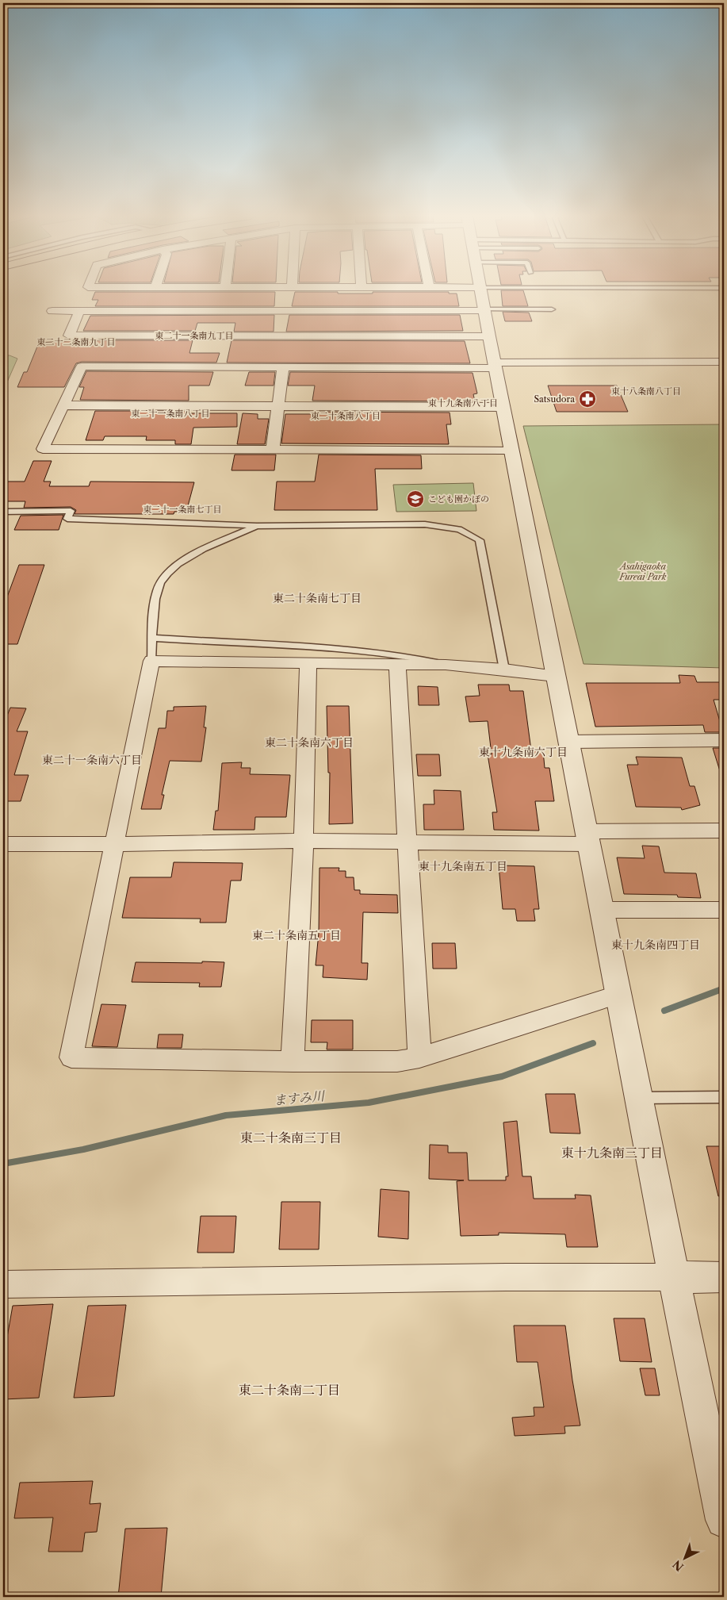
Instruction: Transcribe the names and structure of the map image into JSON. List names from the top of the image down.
{
  "districts": [
    "東二十一条南九丁目",
    "東二十二条南九丁目",
    "東十八条南八丁目",
    "東十九条南八丁目",
    "東二十一条南八丁目",
    "東二十条南八丁目",
    "東二十一条南七丁目",
    "東二十条南七丁目",
    "東二十条南六丁目",
    "東十九条南六丁目",
    "東二十一条南六丁目",
    "東十九条南五丁目",
    "東二十条南五丁目",
    "東十九条南四丁目",
    "東二十条南三丁目",
    "東十九条南三丁目",
    "東二十条南二丁目"
  ],
  "water": ["ますみ川"],
  "parks": ["Asahigaoka Fureai Park"],
  "places": {
    "pharmacy": ["Satsudora"],
    "school or university": ["こども園かぽの"]
  },
  "north": "bottom left"
}
